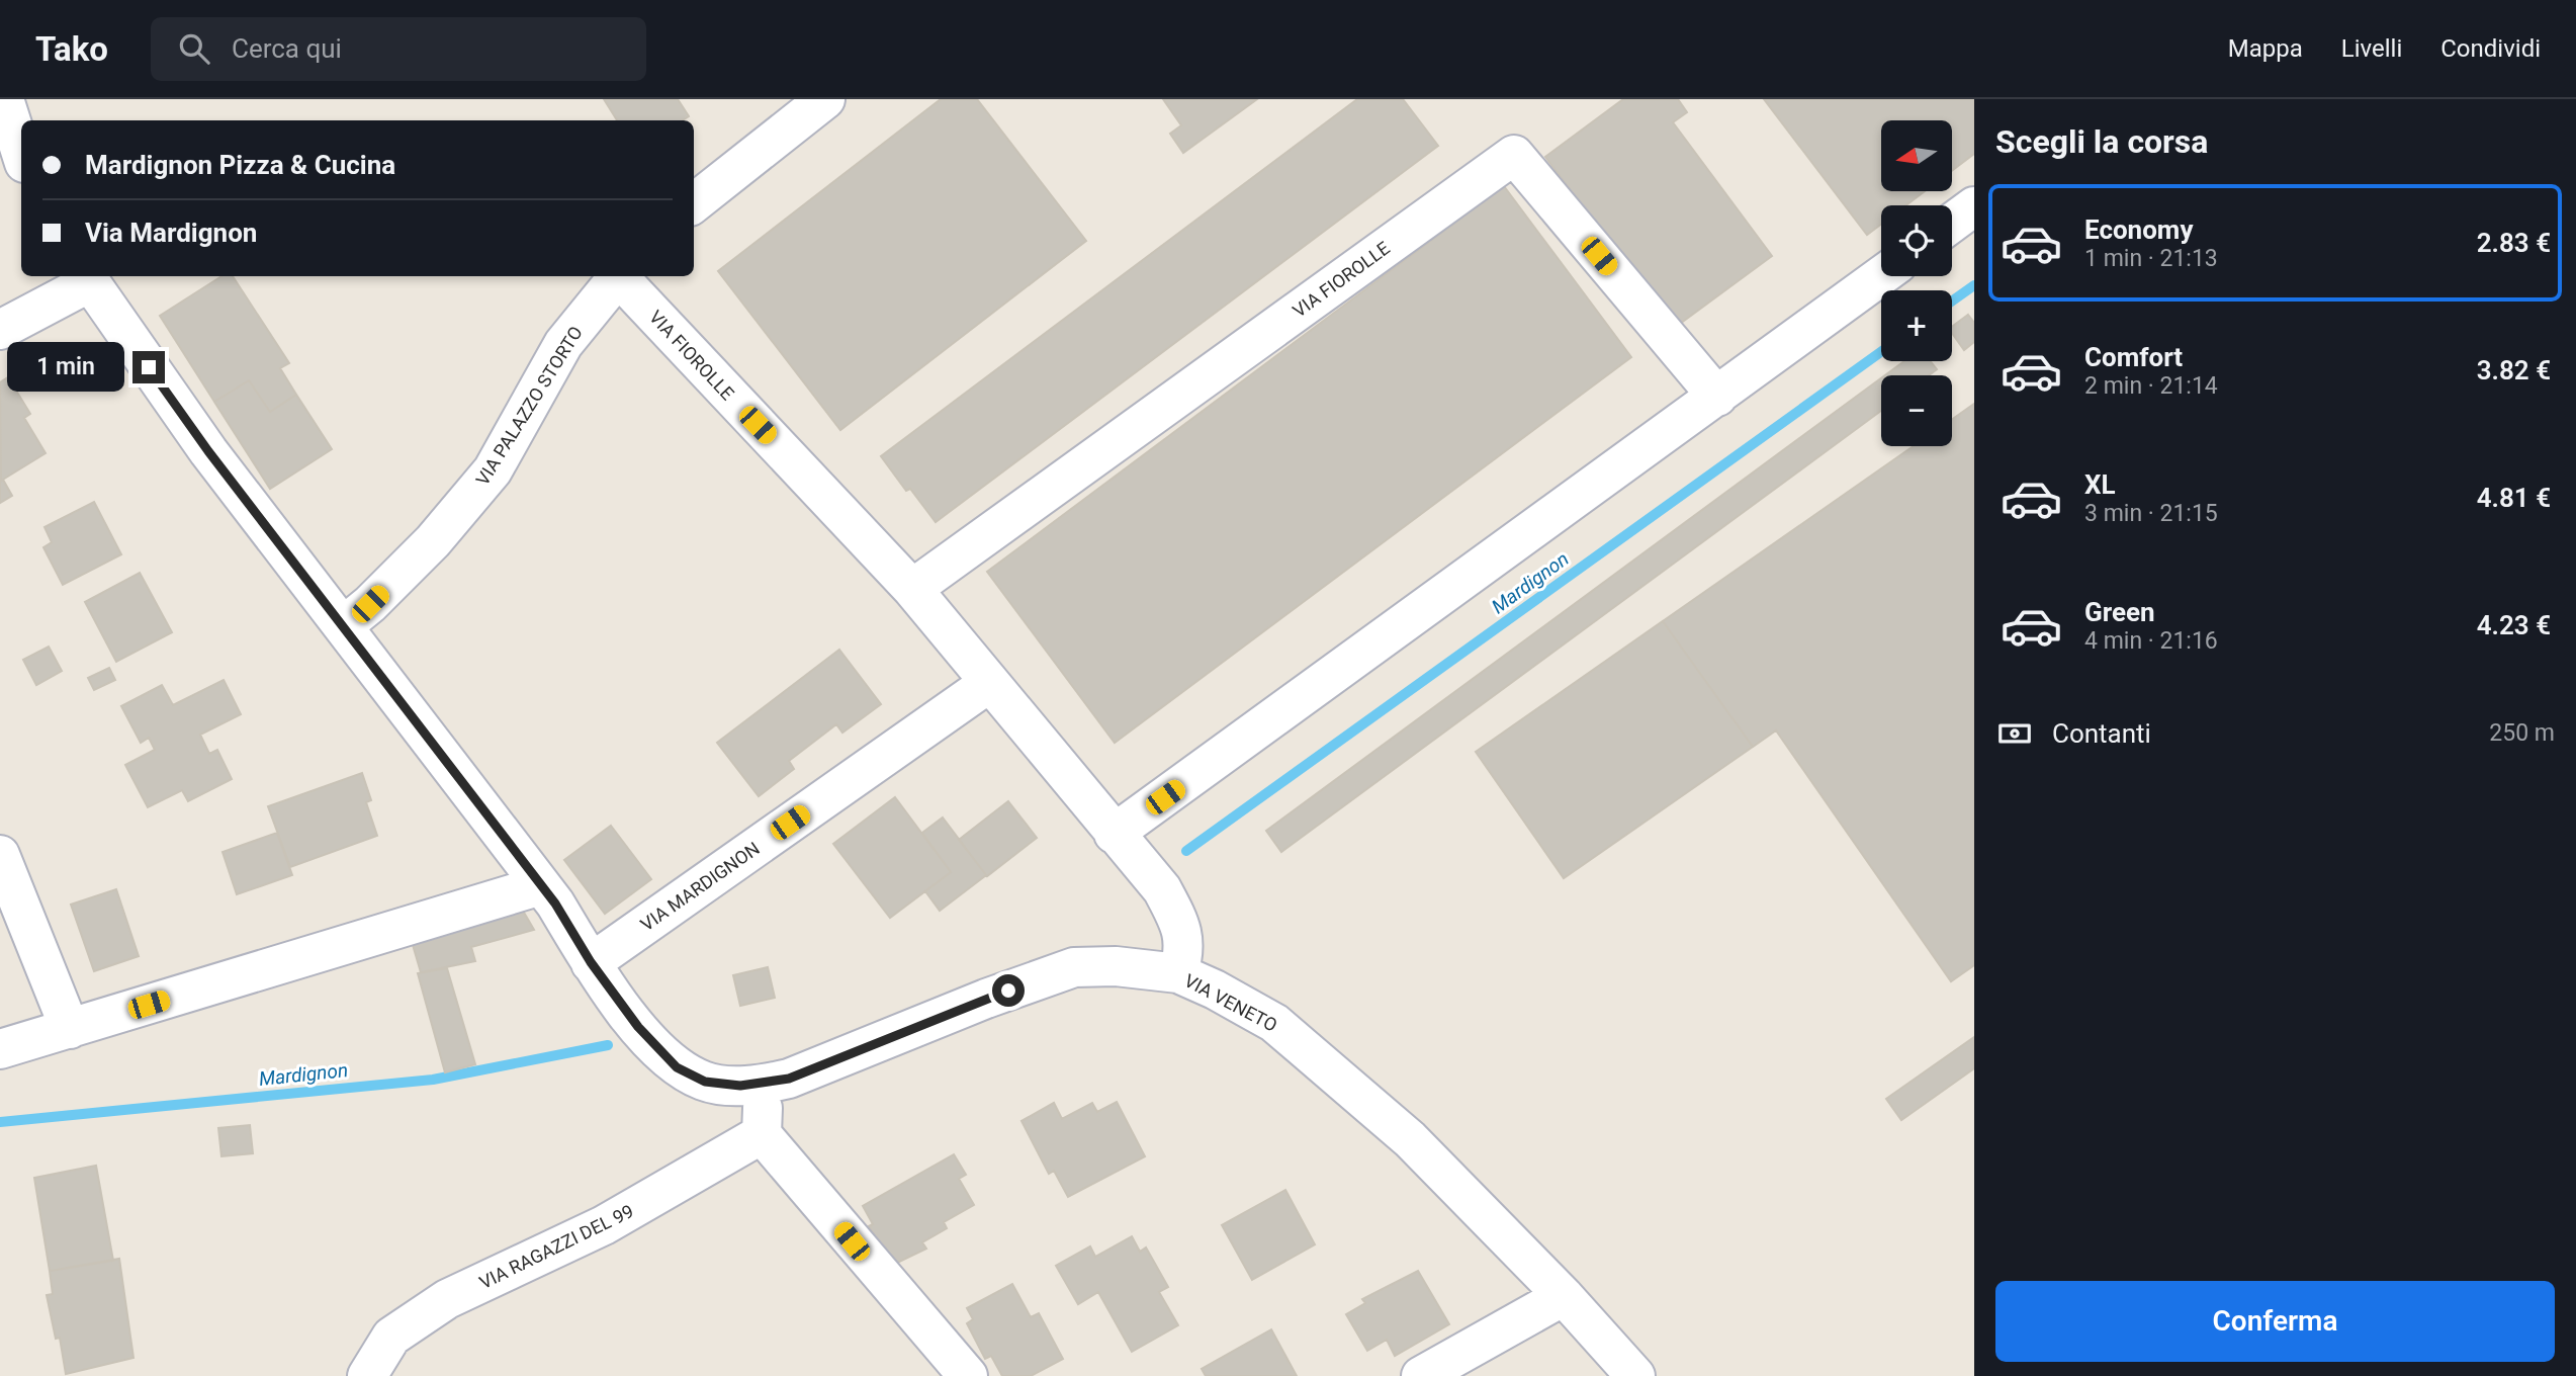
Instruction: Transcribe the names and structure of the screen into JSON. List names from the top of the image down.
{
  "streets": {
    "street": [
      "VIA FIOROLLE",
      "VIA PALAZZO STORTO",
      "VIA MARDIGNON",
      "VIA VENETO",
      "VIA RAGAZZI DEL 99"
    ]
  },
  "crossings": [
    ["VIA FIOROLLE", "VIA MARDIGNON"],
    ["VIA FIOROLLE", "VIA VENETO"],
    ["VIA MARDIGNON", "VIA VENETO"]
  ],
  "water": ["Mardignon"],
  "north": "left",
  "page": {
    "header": "Tako",
    "search": "Cerca qui",
    "nav": ["Mappa", "Livelli", "Condividi"],
    "heading": "Scegli la corsa",
    "map_buttons": ["+", "−"],
    "banner": ["Mardignon Pizza & Cucina", "Via Mardignon"],
    "list": [
      {
        "name": "Economy",
        "note": "1 min · 21:13",
        "value": "2.83 €"
      },
      {
        "name": "Comfort",
        "note": "2 min · 21:14",
        "value": "3.82 €"
      },
      {
        "name": "XL",
        "note": "3 min · 21:15",
        "value": "4.81 €"
      },
      {
        "name": "Green",
        "note": "4 min · 21:16",
        "value": "4.23 €"
      }
    ],
    "bubble": "1 min",
    "pay": ["Contanti", "250 m"],
    "buttons": "Conferma"
  }
}
